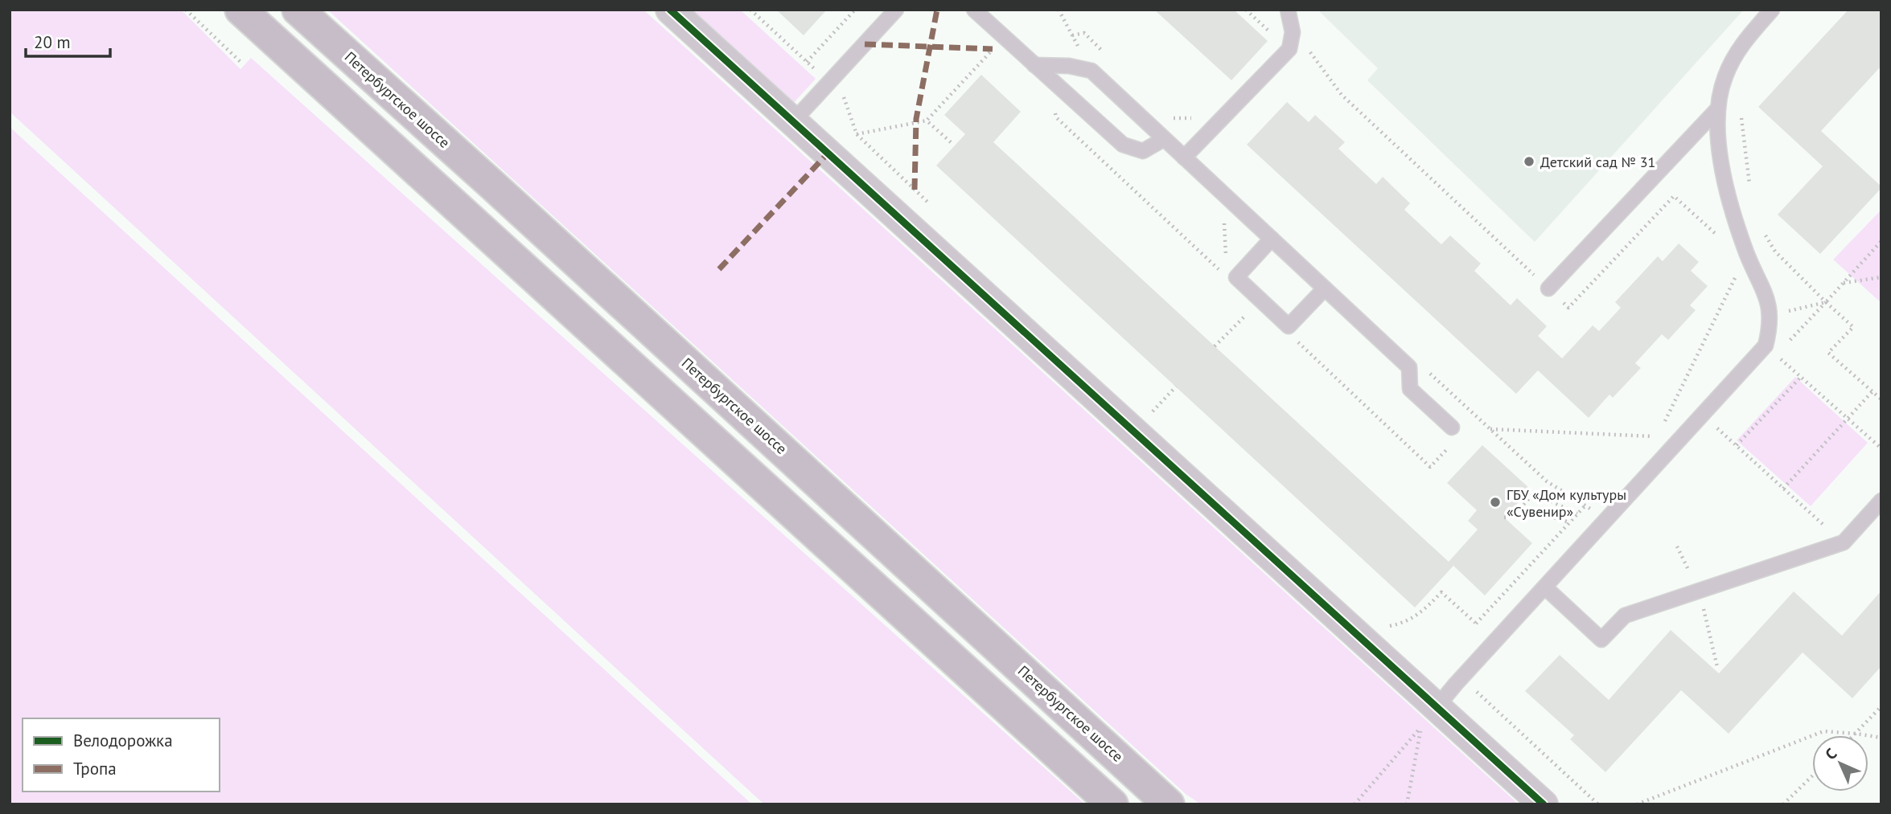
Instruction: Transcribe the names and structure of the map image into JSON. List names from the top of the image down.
{
  "streets": {
    "main road": ["Петербургское шоссе"]
  },
  "places": ["Детский сад № 31", "ГБУ «Дом культуры «Сувенир»"],
  "legend": ["Велодорожка", "Тропа"],
  "scale_bar": "20 m",
  "north": "top left"
}
